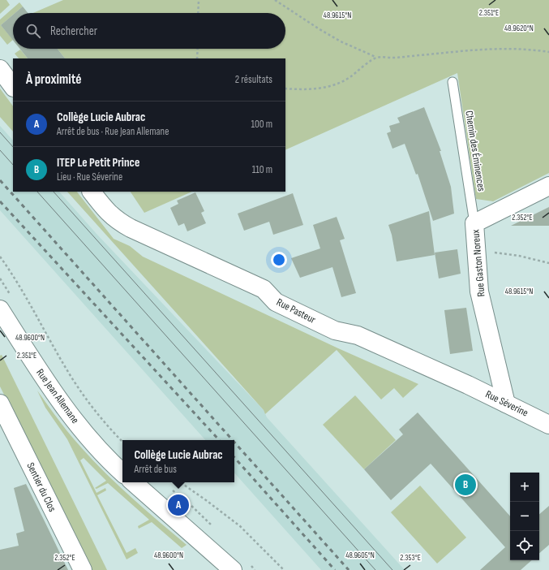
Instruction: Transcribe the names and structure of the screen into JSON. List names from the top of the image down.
{
  "streets": {
    "street": [
      "Rue Gaston Noreux",
      "Rue Pasteur",
      "Rue Jean Allemane",
      "Rue Séverine",
      "Sentier du Clos"
    ],
    "lane": ["Chemin des Éminences"]
  },
  "crossings": [
    ["Chemin des Éminences", "Rue Gaston Noreux"],
    ["Rue Gaston Noreux", "Rue Séverine"],
    ["Rue Pasteur", "Rue Séverine"]
  ],
  "page": {
    "search": "Rechercher",
    "heading": ["À proximité", "2 résultats"],
    "list": [
      {
        "mark": "A",
        "name": "Collège Lucie Aubrac",
        "note": "Arrêt de bus · Rue Jean Allemane",
        "value": "100 m"
      },
      {
        "mark": "B",
        "name": "ITEP Le Petit Prince",
        "note": "Lieu · Rue Séverine",
        "value": "110 m"
      }
    ],
    "popup": ["Collège Lucie Aubrac", "Arrêt de bus"],
    "map_buttons": ["+", "−"],
    "pins": ["B", "A"]
  },
  "coordinates": [
    "2.351°E",
    "48.9615°N",
    "48.9620°N",
    "2.352°E",
    "48.9600°N",
    "48.9605°N",
    "2.353°E"
  ]
}
